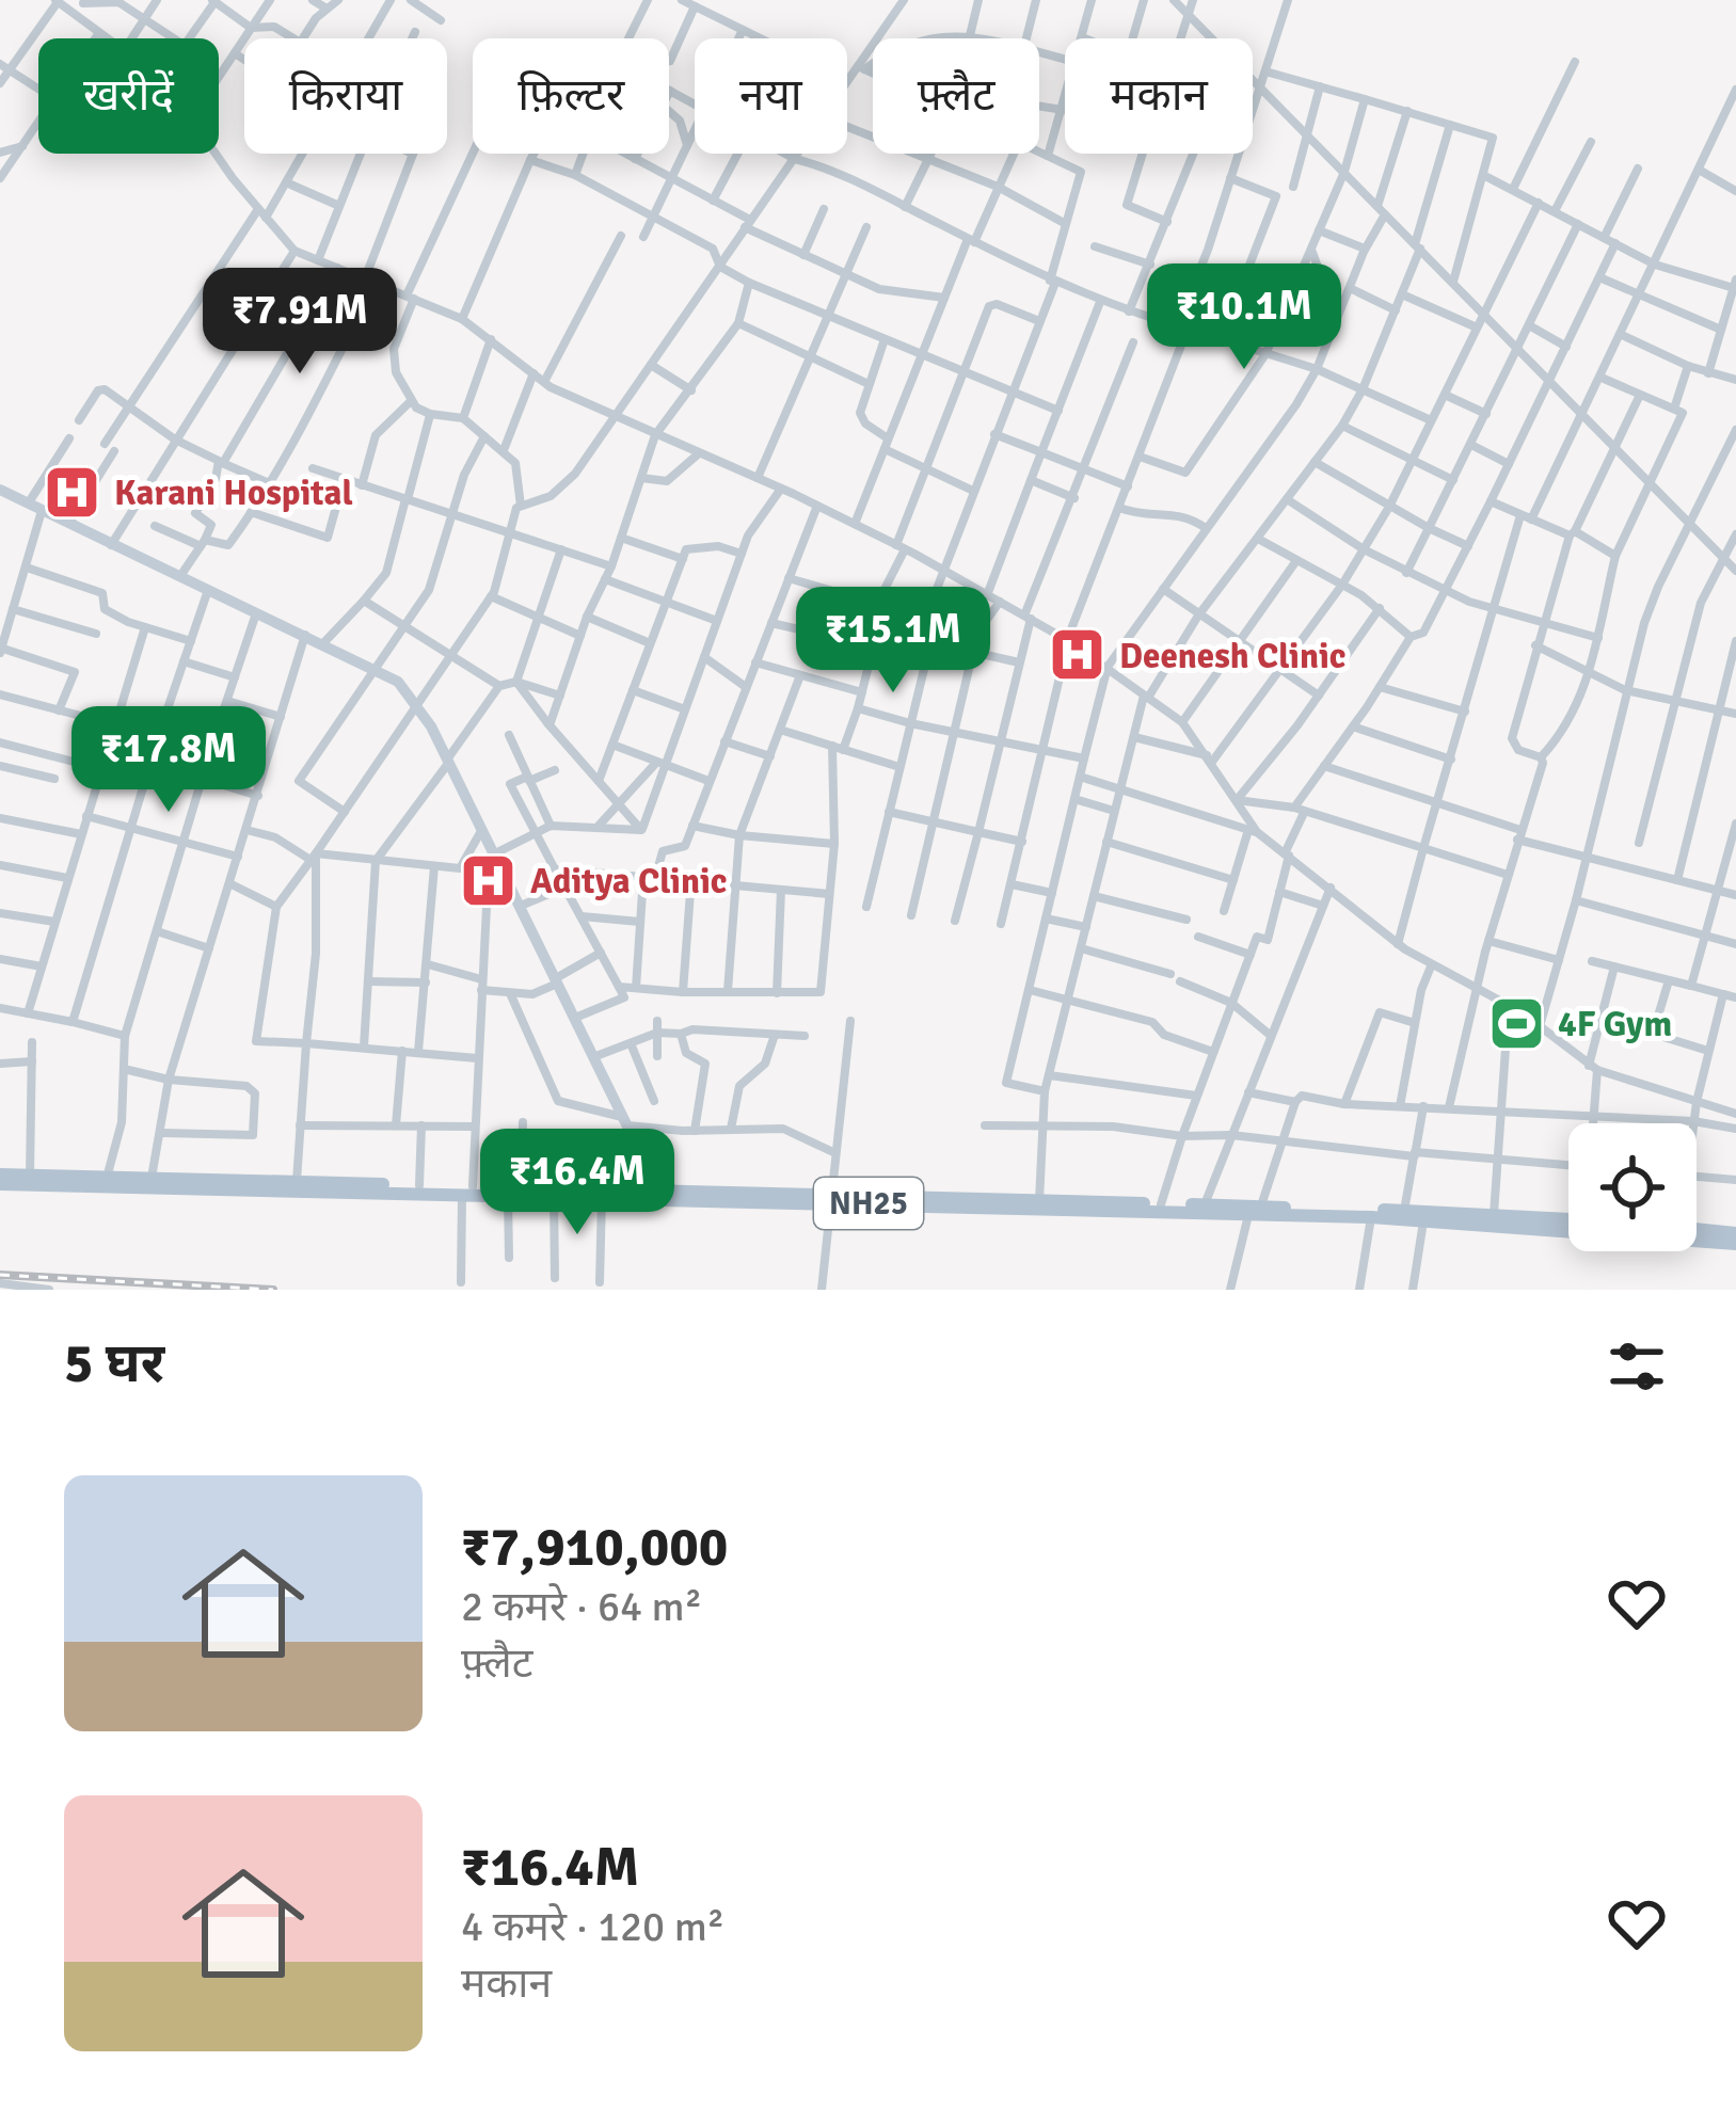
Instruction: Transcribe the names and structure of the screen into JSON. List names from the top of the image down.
{
  "streets": {
    "main road": ["NH25"]
  },
  "places": {
    "hospital": ["Karani Hospital", "Deenesh Clinic", "Aditya Clinic"],
    "sports": ["4F Gym"]
  },
  "page": {
    "chip": [
      "खरीदें",
      "किराया",
      "फ़िल्टर",
      "नया",
      "फ़्लैट",
      "मकान"
    ],
    "price": [
      "₹10.1M",
      "₹7.91M",
      "₹15.1M",
      "₹17.8M",
      "₹16.4M"
    ],
    "heading": "5 घर",
    "list": [
      {
        "name": "₹7,910,000",
        "note": "2 कमरे · 64 m² · फ़्लैट"
      },
      {
        "name": "₹16.4M",
        "note": "4 कमरे · 120 m² · मकान"
      }
    ]
  }
}
